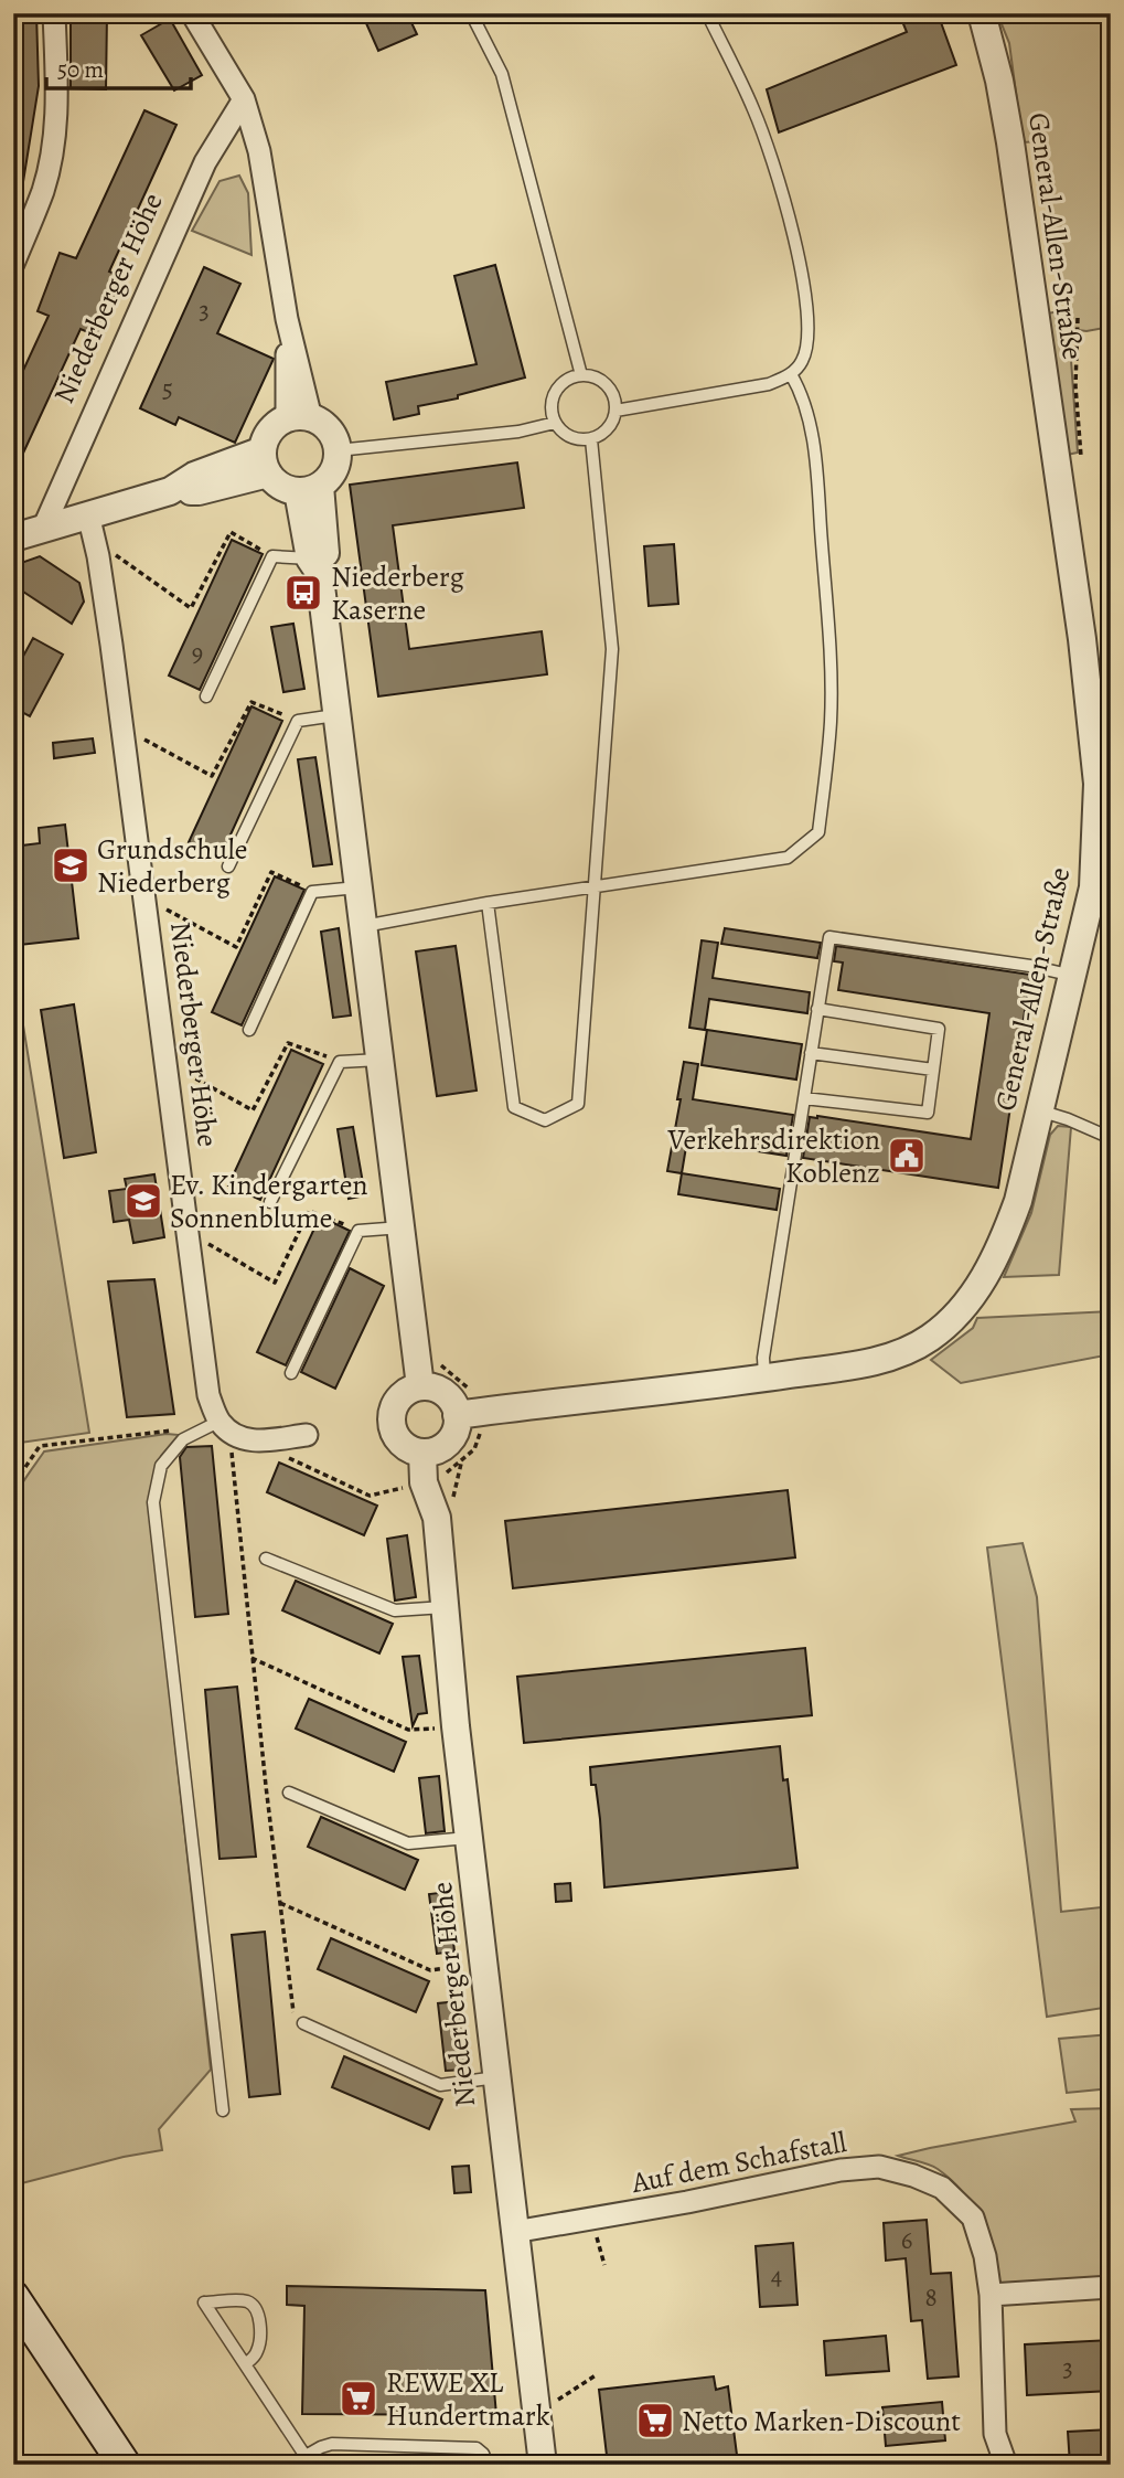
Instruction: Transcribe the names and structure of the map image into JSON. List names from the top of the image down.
{
  "streets": {
    "street": ["General-Allen-Straße", "Niederberger Höhe", "Auf dem Schafstall"]
  },
  "crossings": [
    ["General-Allen-Straße", "Niederberger Höhe"],
    ["Niederberger Höhe", "Auf dem Schafstall"]
  ],
  "places": {
    "bus stop": ["Niederberg Kaserne"],
    "school or university": ["Grundschule Niederberg", "Ev. Kindergarten Sonnenblume"],
    "public building": ["Verkehrsdirektion Koblenz"],
    "supermarket": ["REWE XL Hundertmark", "Netto Marken-Discount"]
  },
  "house_numbers": [
    "3",
    "5",
    "9",
    "6",
    "4",
    "8",
    "3"
  ],
  "scale_bar": "50 m"
}
